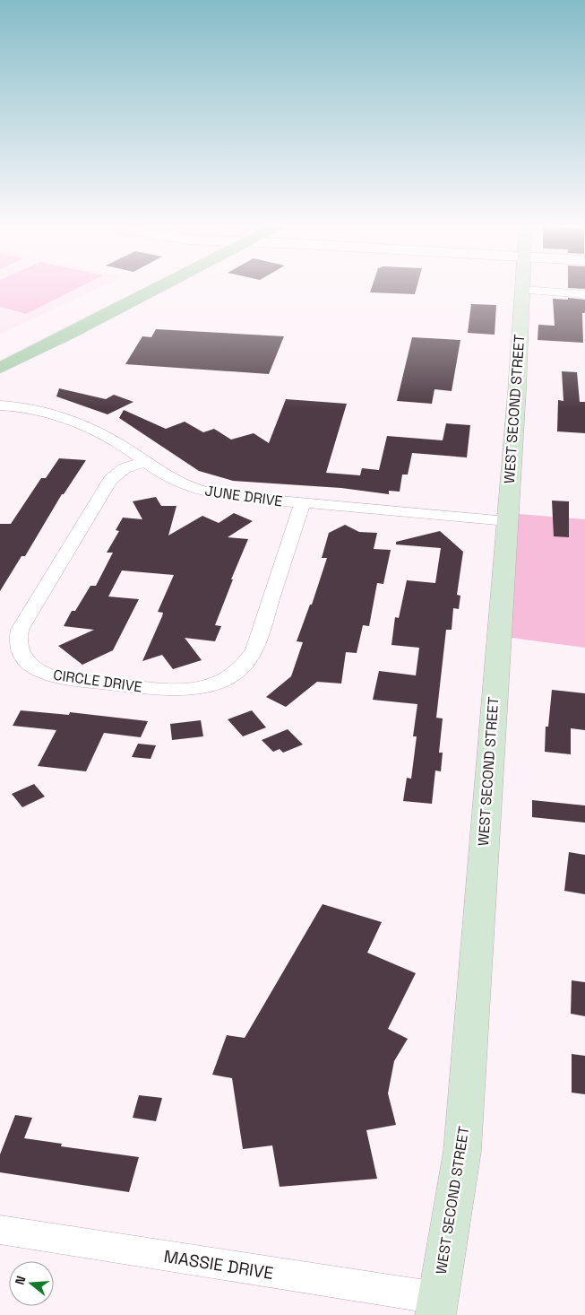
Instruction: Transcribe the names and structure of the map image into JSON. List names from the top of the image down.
{
  "streets": {
    "main road": ["WEST SECOND STREET"],
    "street": ["JUNE DRIVE", "CIRCLE DRIVE", "MASSIE DRIVE"]
  },
  "crossings": [
    ["WEST SECOND STREET", "JUNE DRIVE"],
    ["WEST SECOND STREET", "MASSIE DRIVE"],
    ["JUNE DRIVE", "CIRCLE DRIVE"]
  ],
  "north": "left"
}
